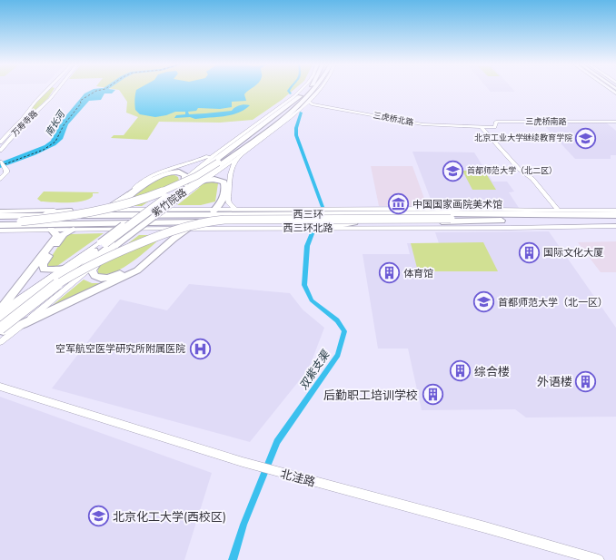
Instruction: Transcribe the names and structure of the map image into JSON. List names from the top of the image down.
{
  "streets": {
    "highway": ["紫竹院路", "西三环"],
    "street": [
      "三虎桥北路",
      "三虎桥南路",
      "万寿寺路",
      "西三环北路",
      "北洼路"
    ]
  },
  "crossings": [
    ["三虎桥北路", "三虎桥南路"],
    ["三虎桥北路", "紫竹院路"],
    ["西三环", "西三环北路"]
  ],
  "water": ["南长河", "双紫支渠"],
  "places": {
    "school or university": [
      "北京工业大学继续教育学院",
      "首都师范大学（北二区）",
      "首都师范大学（北一区）",
      "北京化工大学(西校区)"
    ],
    "museum": ["中国国家画院美术馆"],
    "building": [
      "国际文化大厦",
      "体育馆",
      "综合楼",
      "外语楼",
      "后勤职工培训学校"
    ],
    "hospital": ["空军航空医学研究所附属医院"]
  }
}
